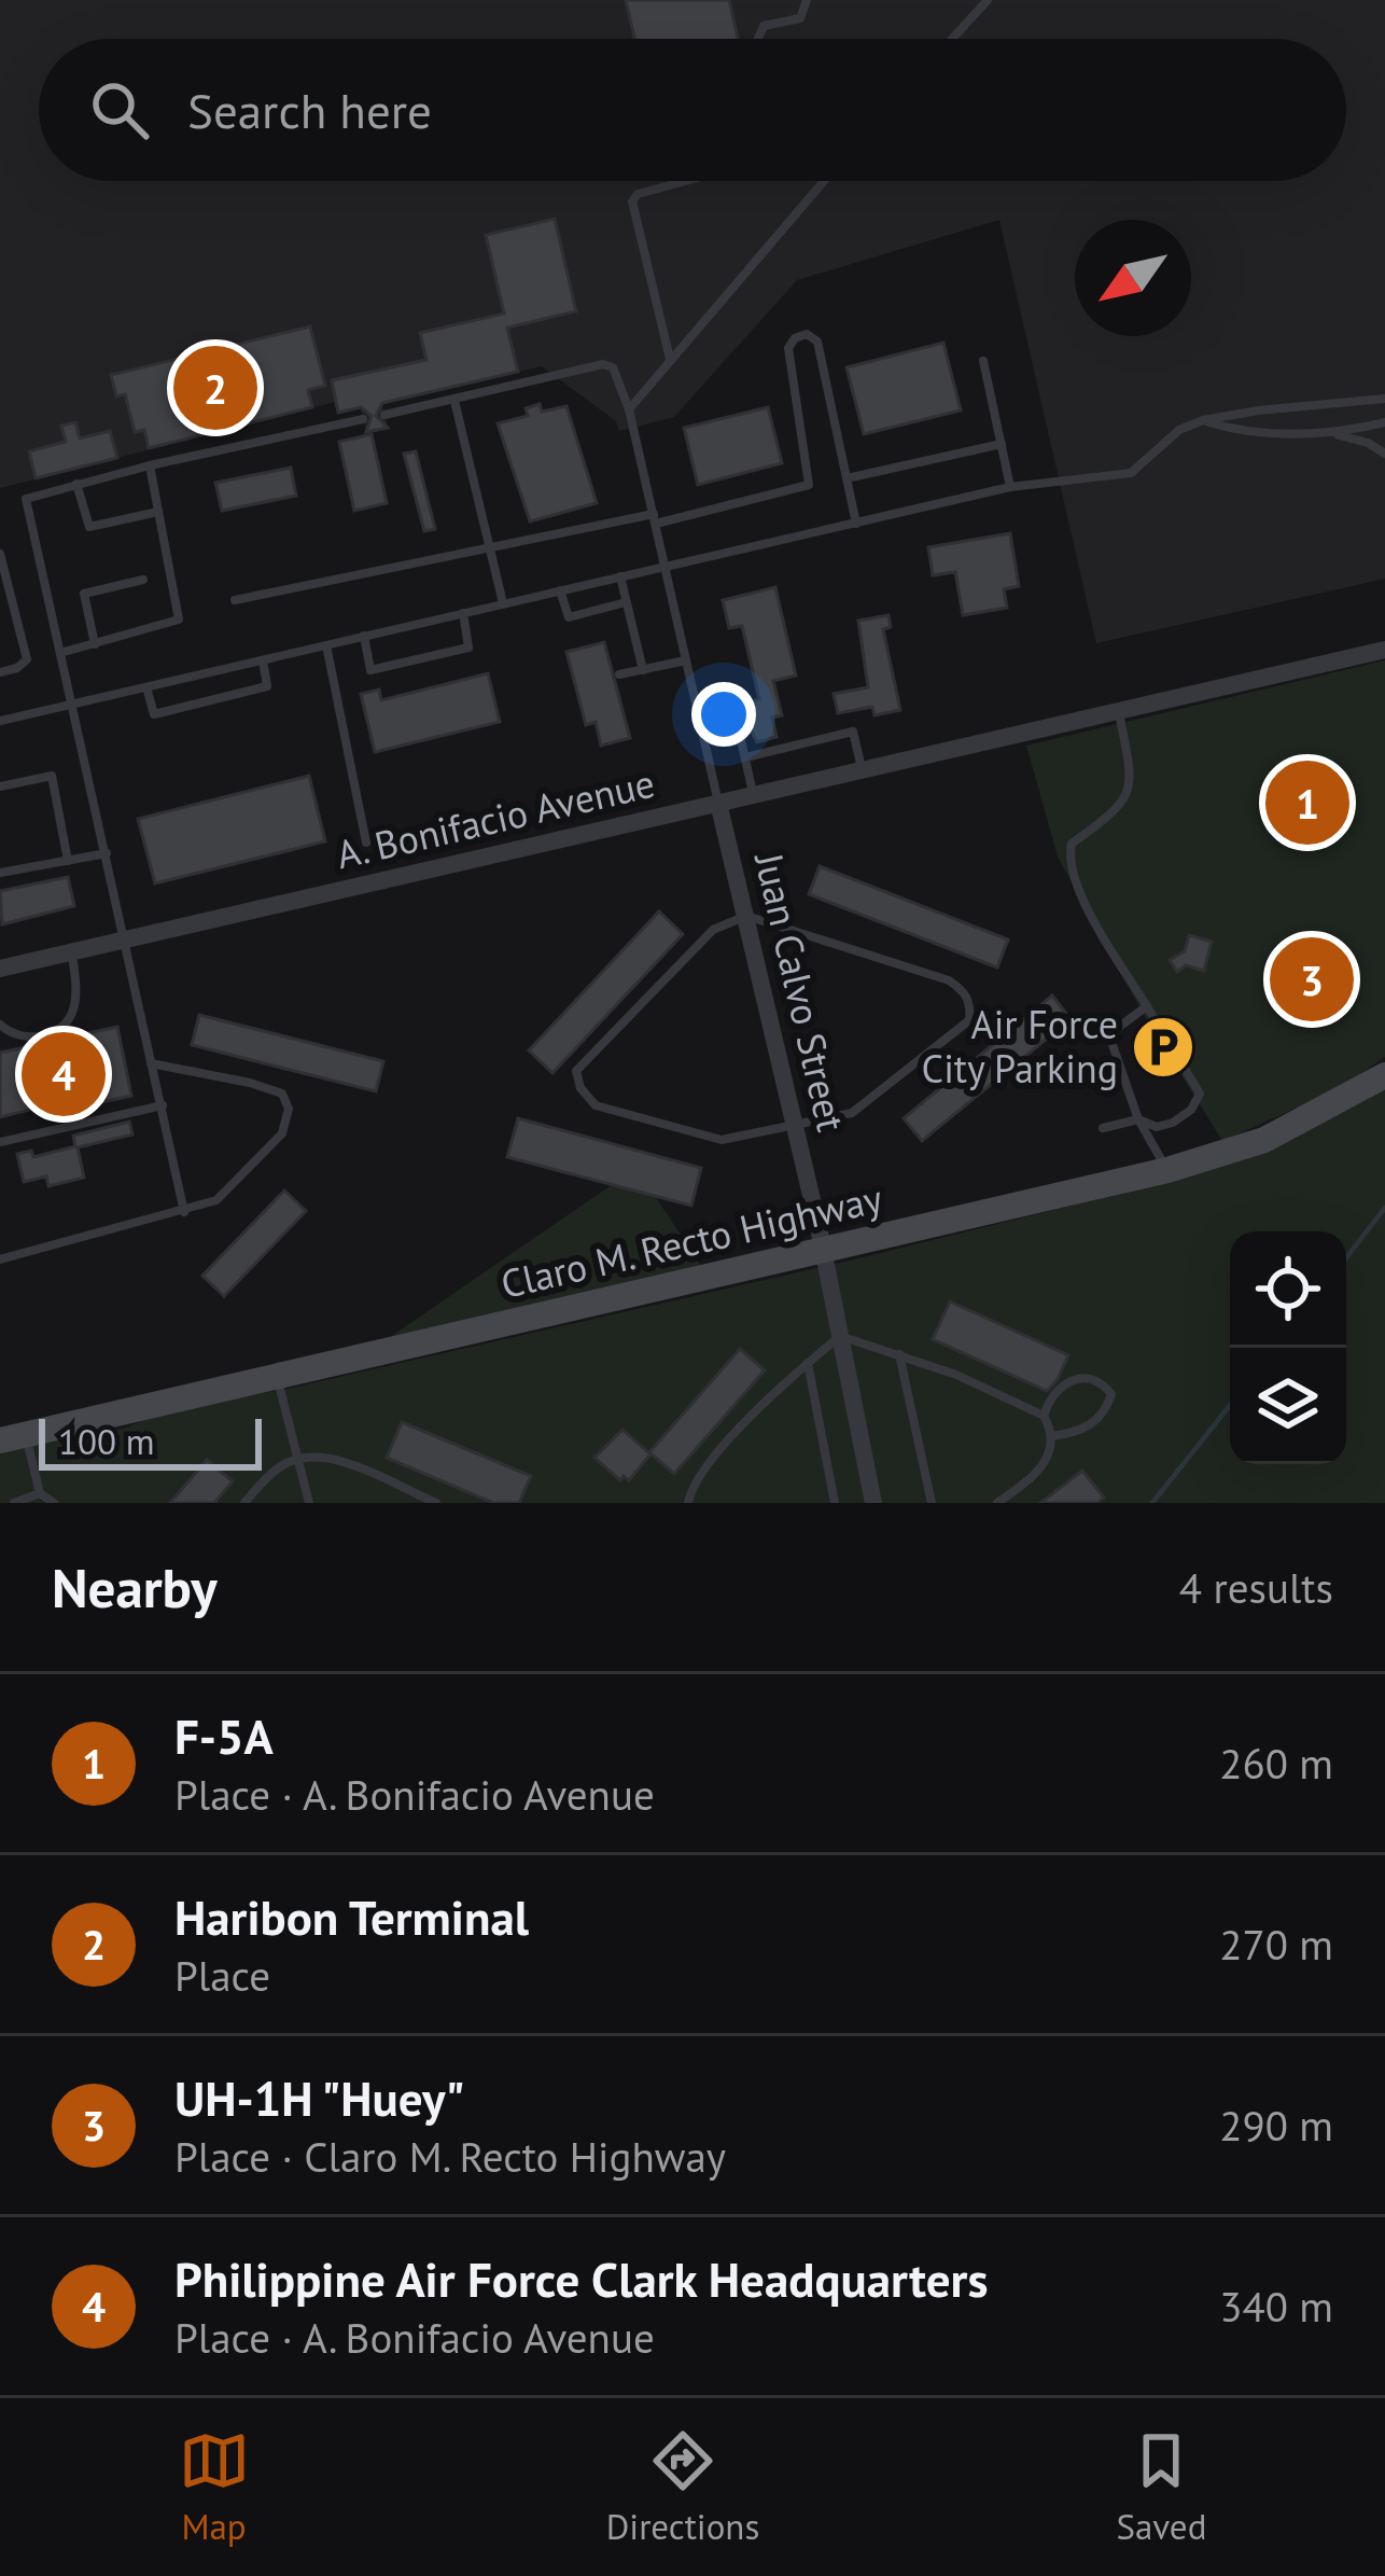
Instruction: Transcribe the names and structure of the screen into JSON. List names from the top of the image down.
{
  "streets": {
    "main road": ["Claro M. Recto Highway"],
    "street": ["A. Bonifacio Avenue", "Juan Calvo Street"]
  },
  "crossings": [
    ["A. Bonifacio Avenue", "Juan Calvo Street"],
    ["Juan Calvo Street", "Claro M. Recto Highway"]
  ],
  "places": {
    "parking": ["Air Force City Parking"]
  },
  "scale_bar": "100 m",
  "north": "bottom left",
  "page": {
    "search": "Search here",
    "pins": [
      "2",
      "1",
      "3",
      "4"
    ],
    "scale": "100 m",
    "heading": ["Nearby", "4 results"],
    "list": [
      {
        "mark": "1",
        "name": "F-5A",
        "note": "Place · A. Bonifacio Avenue",
        "value": "260 m"
      },
      {
        "mark": "2",
        "name": "Haribon Terminal",
        "note": "Place",
        "value": "270 m"
      },
      {
        "mark": "3",
        "name": "UH-1H \"Huey\"",
        "note": "Place · Claro M. Recto Highway",
        "value": "290 m"
      },
      {
        "mark": "4",
        "name": "Philippine Air Force Clark Headquarters",
        "note": "Place · A. Bonifacio Avenue",
        "value": "340 m"
      }
    ],
    "nav": ["Map", "Directions", "Saved"]
  }
}
